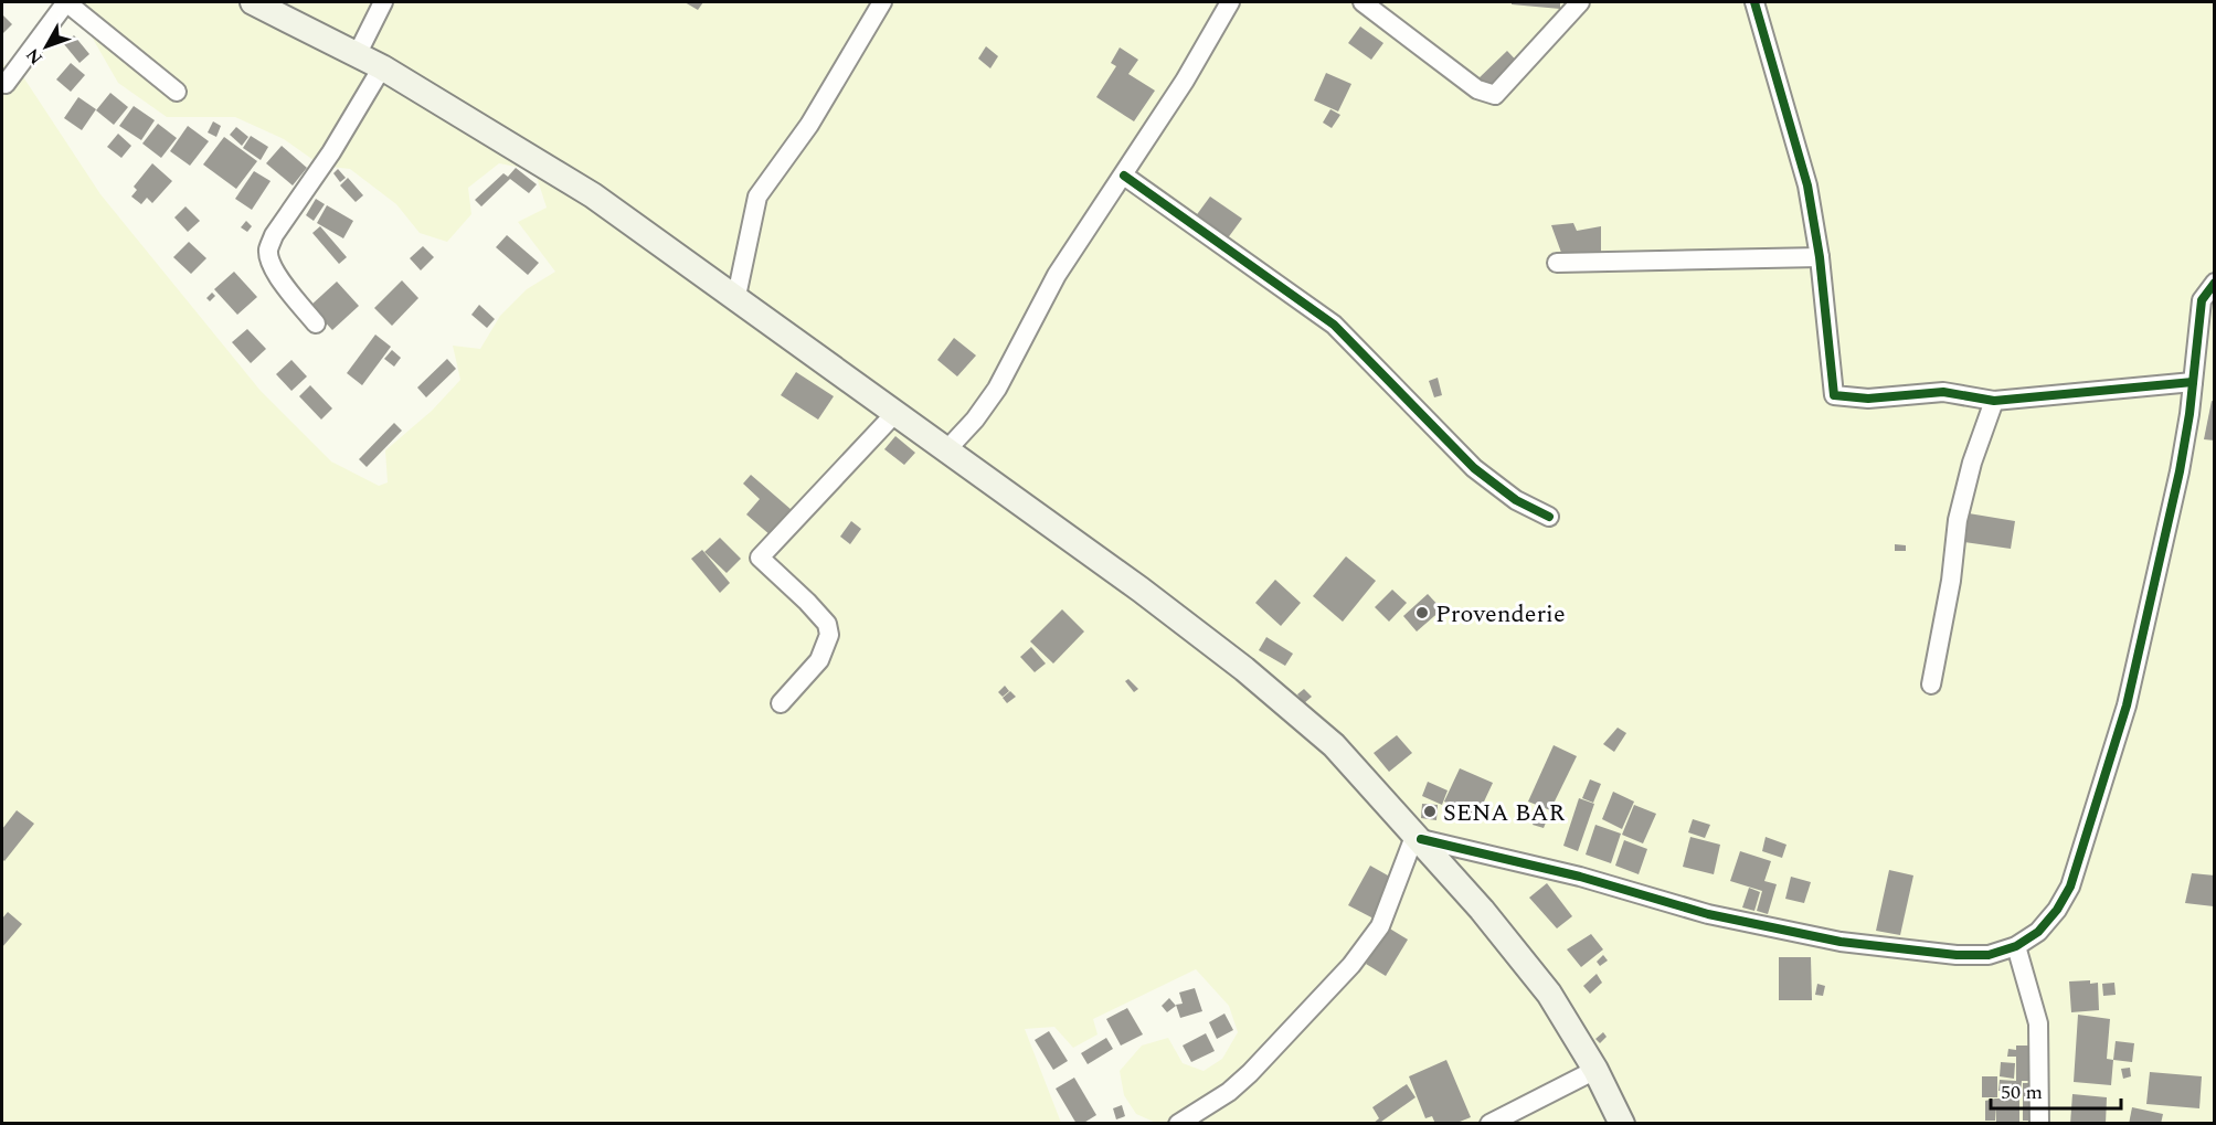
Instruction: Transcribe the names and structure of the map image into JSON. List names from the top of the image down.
{
  "places": ["Provenderie", "SENA BAR"],
  "scale_bar": "50 m",
  "north": "bottom left"
}
